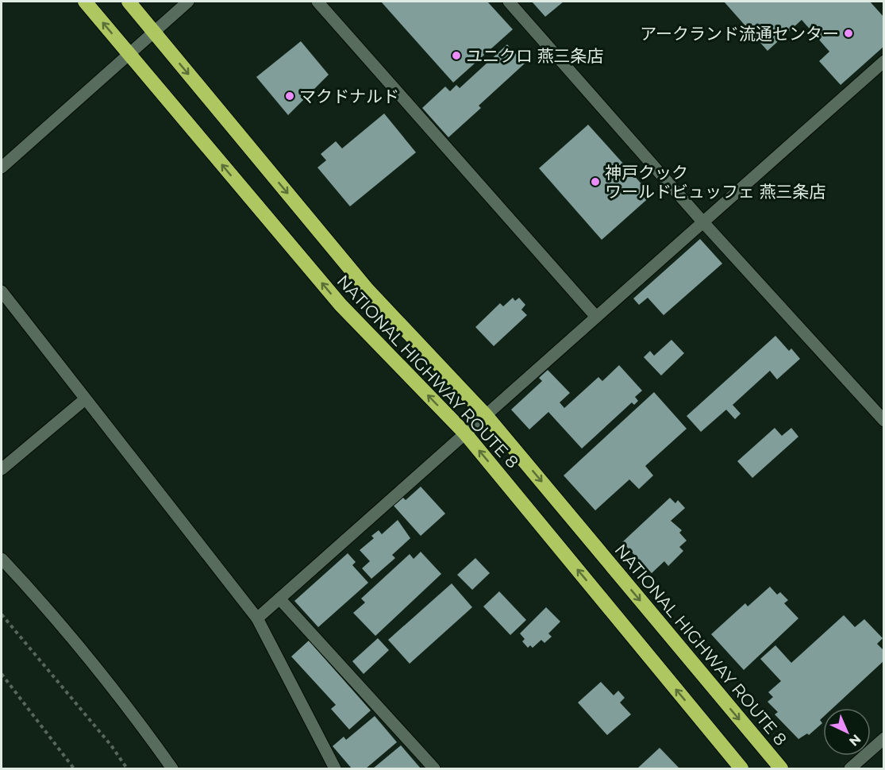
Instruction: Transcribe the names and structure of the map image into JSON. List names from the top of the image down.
{
  "streets": {
    "highway": ["NATIONAL HIGHWAY ROUTE 8"]
  },
  "places": [
    "アークランド流通センター",
    "ユニクロ 燕三条店",
    "マクドナルド",
    "神戸クック ワールドビュッフェ 燕三条店"
  ],
  "north": "bottom right"
}
